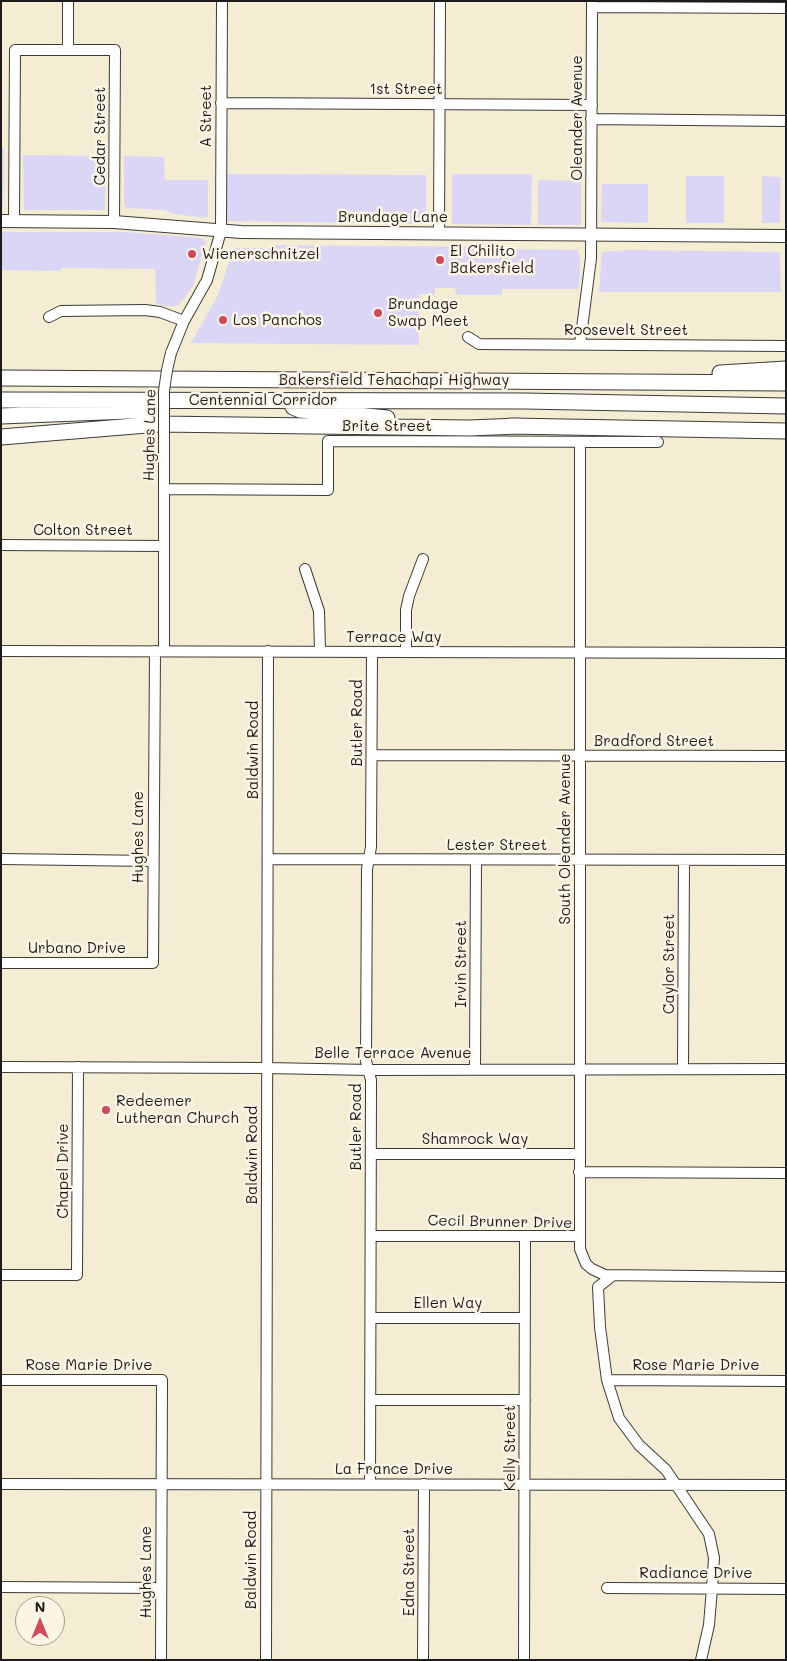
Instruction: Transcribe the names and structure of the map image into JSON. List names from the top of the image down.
{
  "streets": {
    "highway": ["Bakersfield Tehachapi Highway", "Centennial Corridor"],
    "main road": ["Brundage Lane"],
    "street": [
      "1st Street",
      "A Street",
      "Oleander Avenue",
      "Cedar Street",
      "Roosevelt Street",
      "Brite Street",
      "Hughes Lane",
      "Colton Street",
      "Terrace Way",
      "Butler Road",
      "Bradford Street",
      "Baldwin Road",
      "South Oleander Avenue",
      "Lester Street",
      "Urbano Drive",
      "Irvin Street",
      "Caylor Street",
      "Belle Terrace Avenue",
      "Shamrock Way",
      "Chapel Drive",
      "Cecil Brunner Drive",
      "Ellen Way",
      "Rose Marie Drive",
      "Kelly Street",
      "La France Drive",
      "Edna Street",
      "Radiance Drive"
    ]
  },
  "crossings": [
    ["1st Street", "A Street"],
    ["1st Street", "Oleander Avenue"],
    ["A Street", "Brundage Lane"],
    ["A Street", "Hughes Lane"],
    ["Oleander Avenue", "Brundage Lane"],
    ["Cedar Street", "Brundage Lane"],
    ["Brundage Lane", "Hughes Lane"],
    ["Bakersfield Tehachapi Highway", "Centennial Corridor"],
    ["Brite Street", "Hughes Lane"],
    ["Brite Street", "South Oleander Avenue"],
    ["Hughes Lane", "Colton Street"],
    ["Hughes Lane", "Terrace Way"],
    ["Hughes Lane", "Urbano Drive"],
    ["Hughes Lane", "Rose Marie Drive"],
    ["Hughes Lane", "La France Drive"],
    ["Terrace Way", "Butler Road"],
    ["Terrace Way", "Baldwin Road"],
    ["Terrace Way", "South Oleander Avenue"],
    ["Butler Road", "Bradford Street"],
    ["Butler Road", "Lester Street"],
    ["Butler Road", "Belle Terrace Avenue"],
    ["Butler Road", "Shamrock Way"],
    ["Butler Road", "Cecil Brunner Drive"],
    ["Butler Road", "Ellen Way"],
    ["Butler Road", "La France Drive"],
    ["Bradford Street", "South Oleander Avenue"],
    ["Baldwin Road", "Lester Street"],
    ["Baldwin Road", "Belle Terrace Avenue"],
    ["Baldwin Road", "La France Drive"],
    ["South Oleander Avenue", "Lester Street"],
    ["South Oleander Avenue", "Belle Terrace Avenue"],
    ["South Oleander Avenue", "Shamrock Way"],
    ["South Oleander Avenue", "Cecil Brunner Drive"],
    ["Lester Street", "Irvin Street"],
    ["Lester Street", "Caylor Street"],
    ["Irvin Street", "Belle Terrace Avenue"],
    ["Caylor Street", "Belle Terrace Avenue"],
    ["Belle Terrace Avenue", "Chapel Drive"],
    ["Cecil Brunner Drive", "Kelly Street"],
    ["Ellen Way", "Kelly Street"],
    ["Rose Marie Drive", "La France Drive"],
    ["Kelly Street", "La France Drive"],
    ["La France Drive", "Edna Street"]
  ],
  "places": [
    "Wienerschnitzel",
    "El Chilito Bakersfield",
    "Brundage Swap Meet",
    "Los Panchos",
    "Redeemer Lutheran Church"
  ],
  "north": "top"
}
